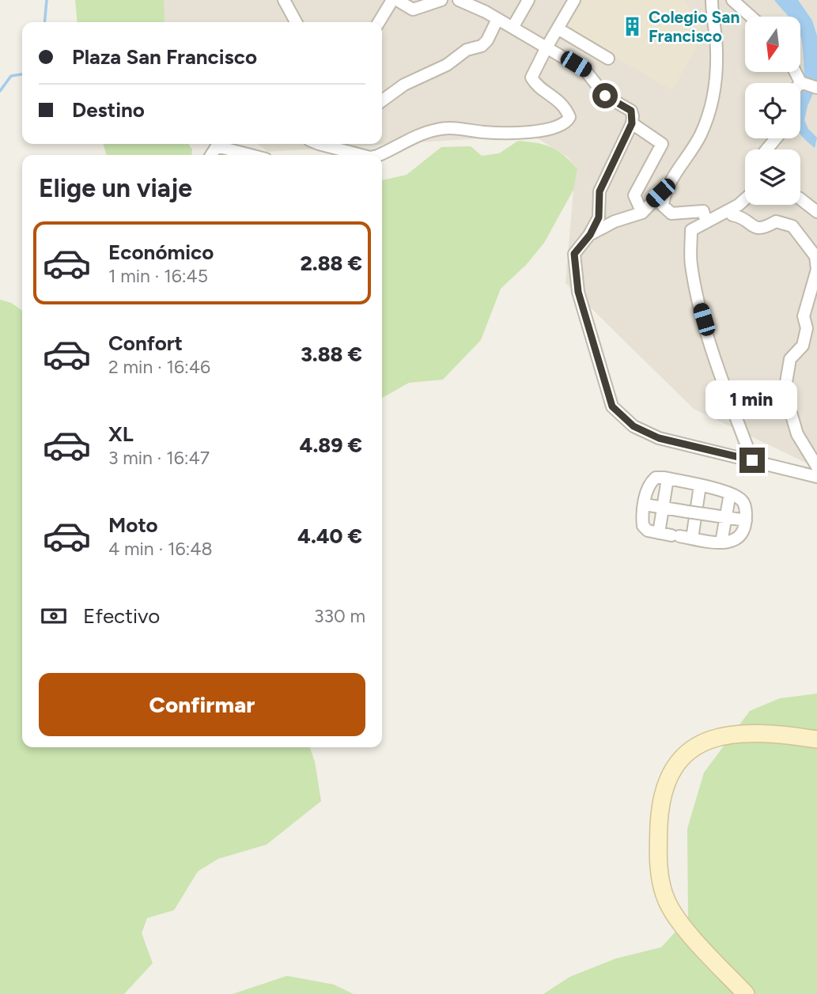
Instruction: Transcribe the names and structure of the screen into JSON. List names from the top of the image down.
{
  "places": {
    "building": ["Colegio San Francisco"]
  },
  "north": "bottom",
  "page": {
    "banner": ["Plaza San Francisco", "Destino"],
    "heading": "Elige un viaje",
    "list": [
      {
        "name": "Económico",
        "note": "1 min · 16:45",
        "value": "2.88 €"
      },
      {
        "name": "Confort",
        "note": "2 min · 16:46",
        "value": "3.88 €"
      },
      {
        "name": "XL",
        "note": "3 min · 16:47",
        "value": "4.89 €"
      },
      {
        "name": "Moto",
        "note": "4 min · 16:48",
        "value": "4.40 €"
      }
    ],
    "bubble": "1 min",
    "pay": ["Efectivo", "330 m"],
    "buttons": "Confirmar"
  }
}
